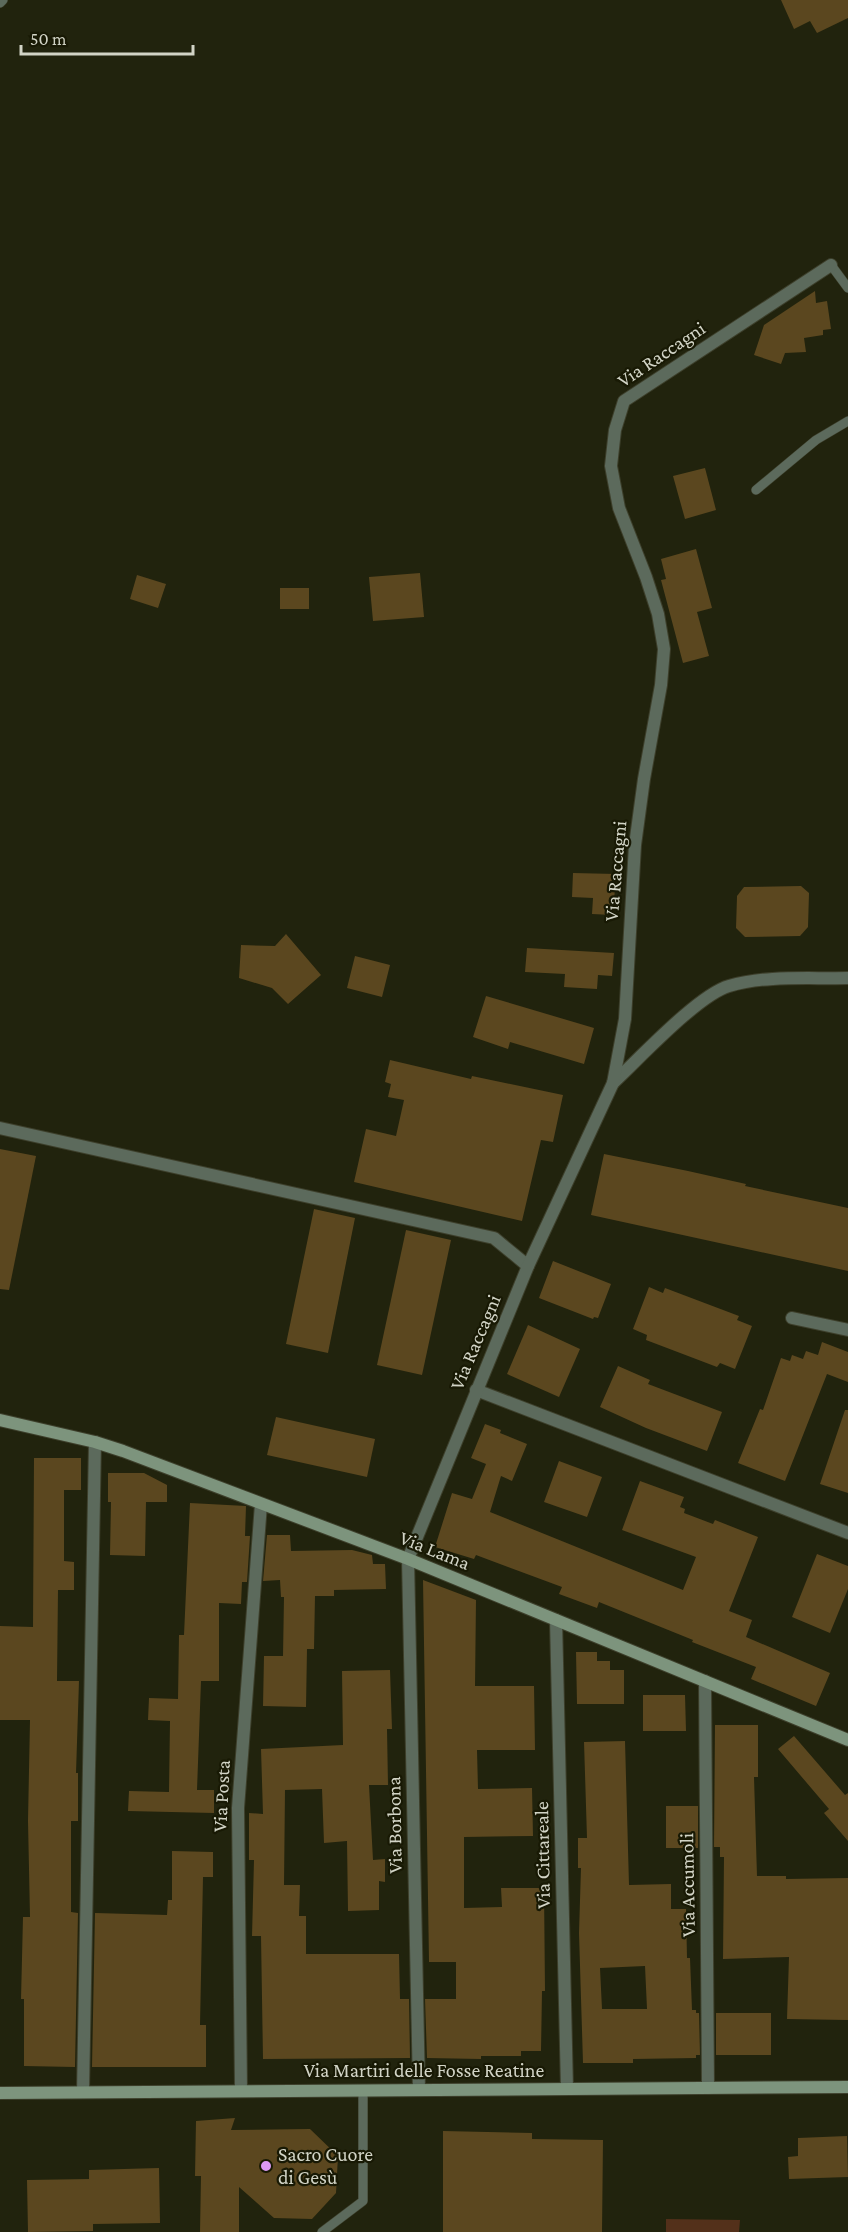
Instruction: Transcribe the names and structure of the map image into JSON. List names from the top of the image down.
{
  "streets": {
    "main road": ["Via Lama", "Via Martiri delle Fosse Reatine"],
    "street": [
      "Via Raccagni",
      "Via Posta",
      "Via Borbona",
      "Via Cittareale",
      "Via Accumoli"
    ]
  },
  "crossings": [
    ["Via Raccagni", "Via Lama"],
    ["Via Raccagni", "Via Borbona"],
    ["Via Lama", "Via Posta"],
    ["Via Lama", "Via Borbona"],
    ["Via Lama", "Via Cittareale"],
    ["Via Lama", "Via Accumoli"],
    ["Via Posta", "Via Martiri delle Fosse Reatine"],
    ["Via Borbona", "Via Martiri delle Fosse Reatine"],
    ["Via Cittareale", "Via Martiri delle Fosse Reatine"],
    ["Via Accumoli", "Via Martiri delle Fosse Reatine"]
  ],
  "places": ["Sacro Cuore di Gesù"],
  "scale_bar": "50 m"
}
